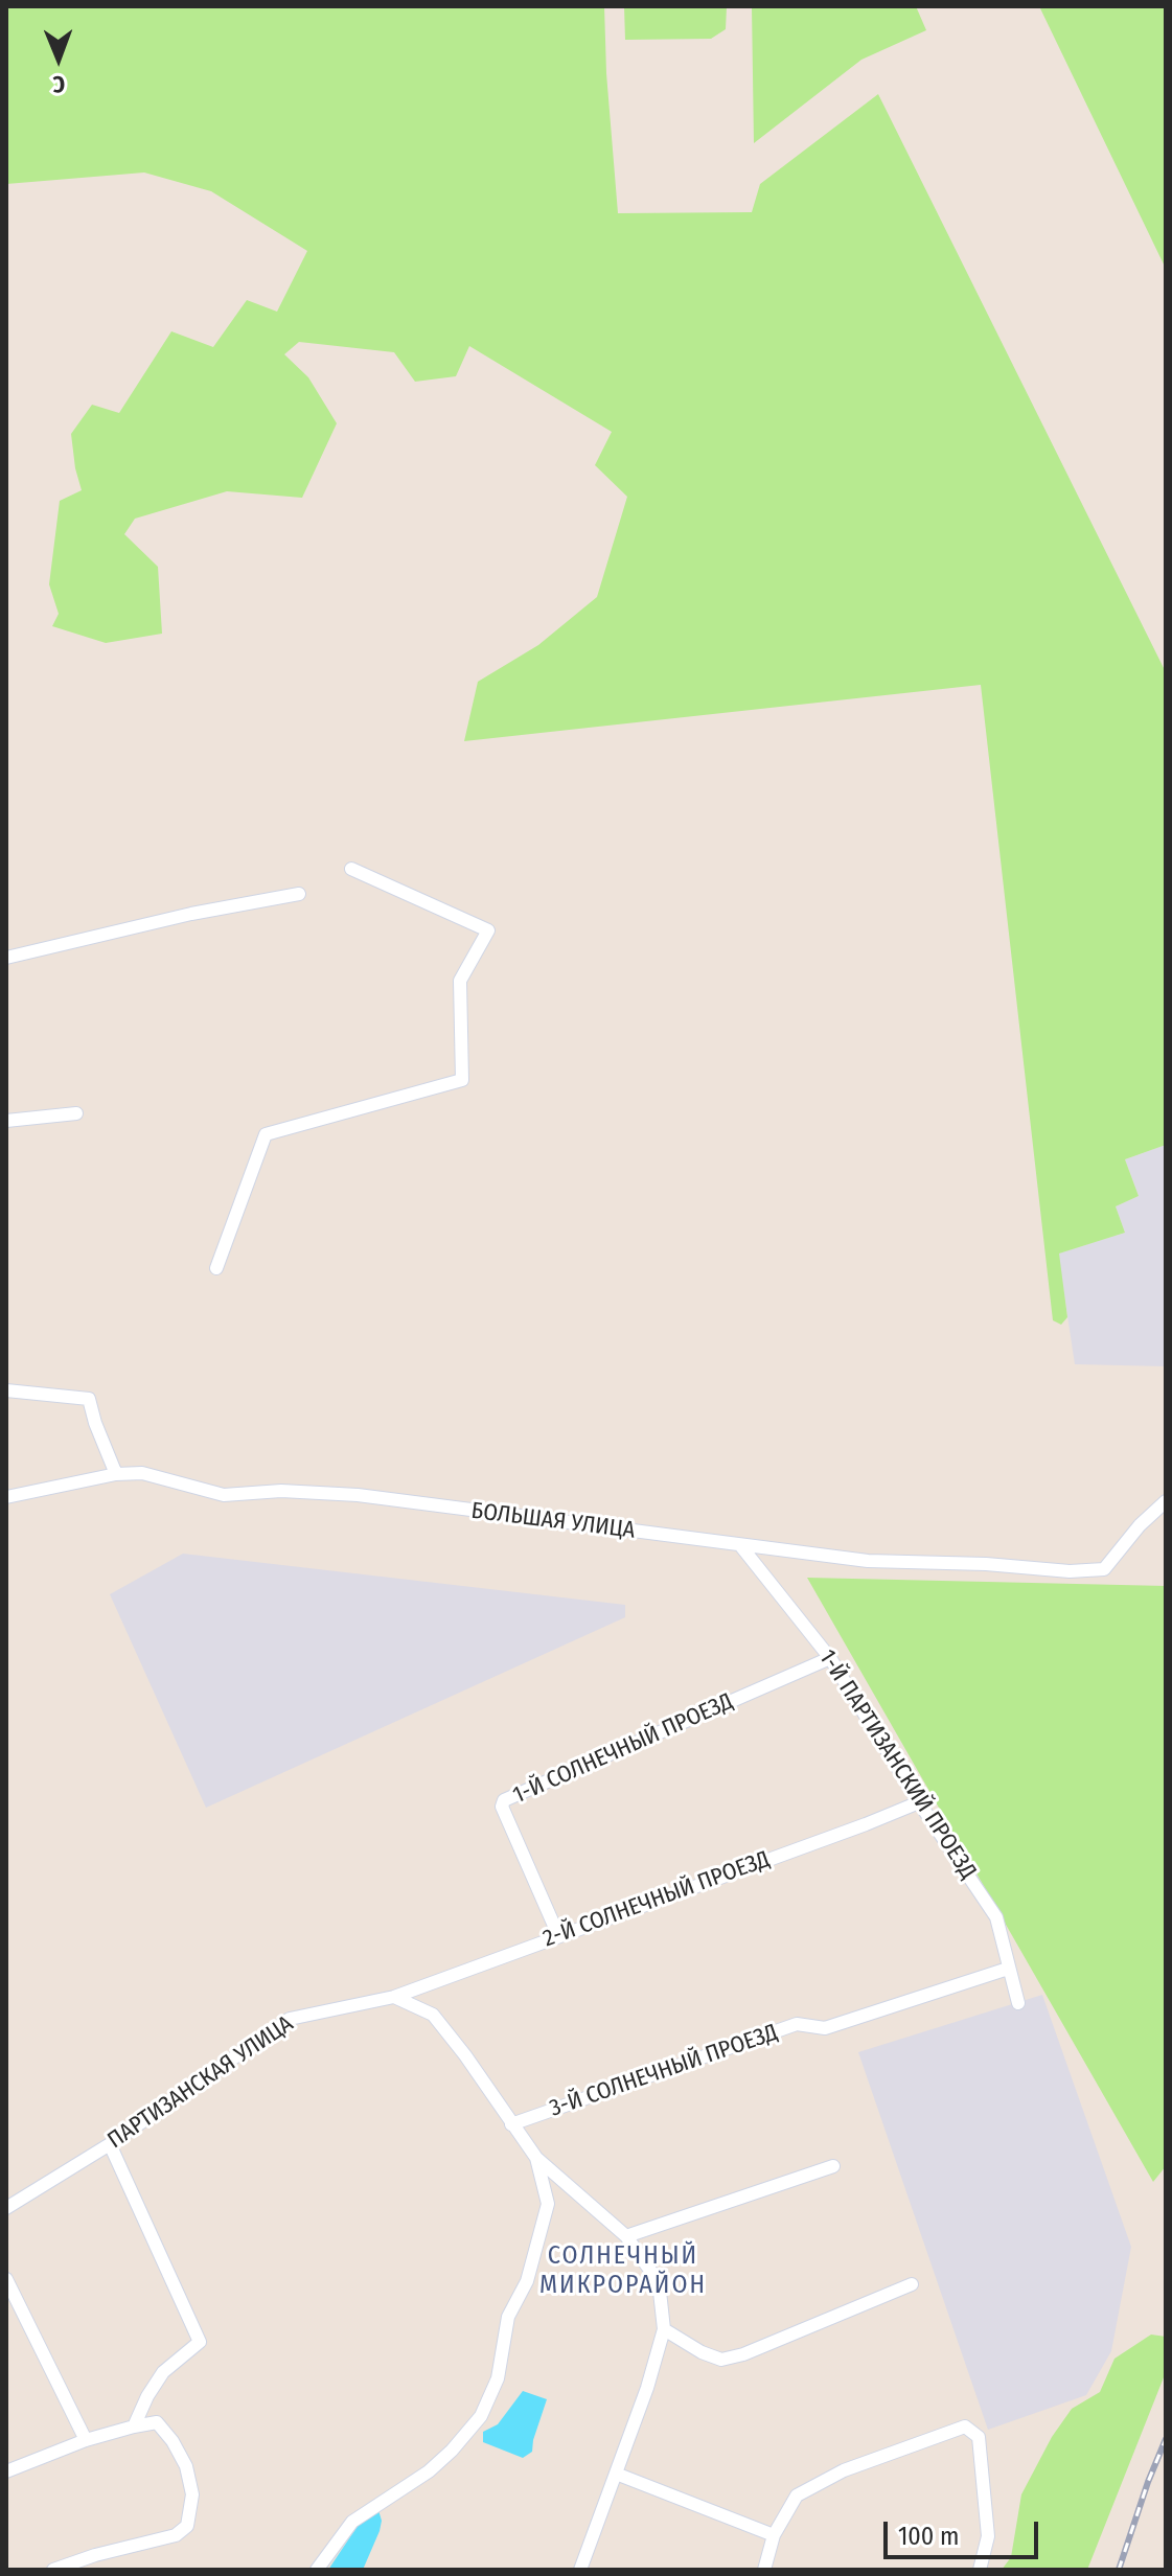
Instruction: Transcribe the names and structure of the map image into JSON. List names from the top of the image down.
{
  "streets": {
    "street": [
      "БОЛЬШАЯ УЛИЦА",
      "1-Й СОЛНЕЧНЫЙ ПРОЕЗД",
      "1-Й ПАРТИЗАНСКИЙ ПРОЕЗД",
      "2-Й СОЛНЕЧНЫЙ ПРОЕЗД",
      "3-Й СОЛНЕЧНЫЙ ПРОЕЗД",
      "ПАРТИЗАНСКАЯ УЛИЦА"
    ]
  },
  "crossings": [
    ["БОЛЬШАЯ УЛИЦА", "1-Й ПАРТИЗАНСКИЙ ПРОЕЗД"],
    ["1-Й СОЛНЕЧНЫЙ ПРОЕЗД", "1-Й ПАРТИЗАНСКИЙ ПРОЕЗД"],
    ["1-Й СОЛНЕЧНЫЙ ПРОЕЗД", "2-Й СОЛНЕЧНЫЙ ПРОЕЗД"],
    ["1-Й ПАРТИЗАНСКИЙ ПРОЕЗД", "2-Й СОЛНЕЧНЫЙ ПРОЕЗД"],
    ["1-Й ПАРТИЗАНСКИЙ ПРОЕЗД", "3-Й СОЛНЕЧНЫЙ ПРОЕЗД"],
    ["2-Й СОЛНЕЧНЫЙ ПРОЕЗД", "ПАРТИЗАНСКАЯ УЛИЦА"]
  ],
  "districts": ["СОЛНЕЧНЫЙ МИКРОРАЙОН"],
  "scale_bar": "100 m",
  "north": "bottom"
}
